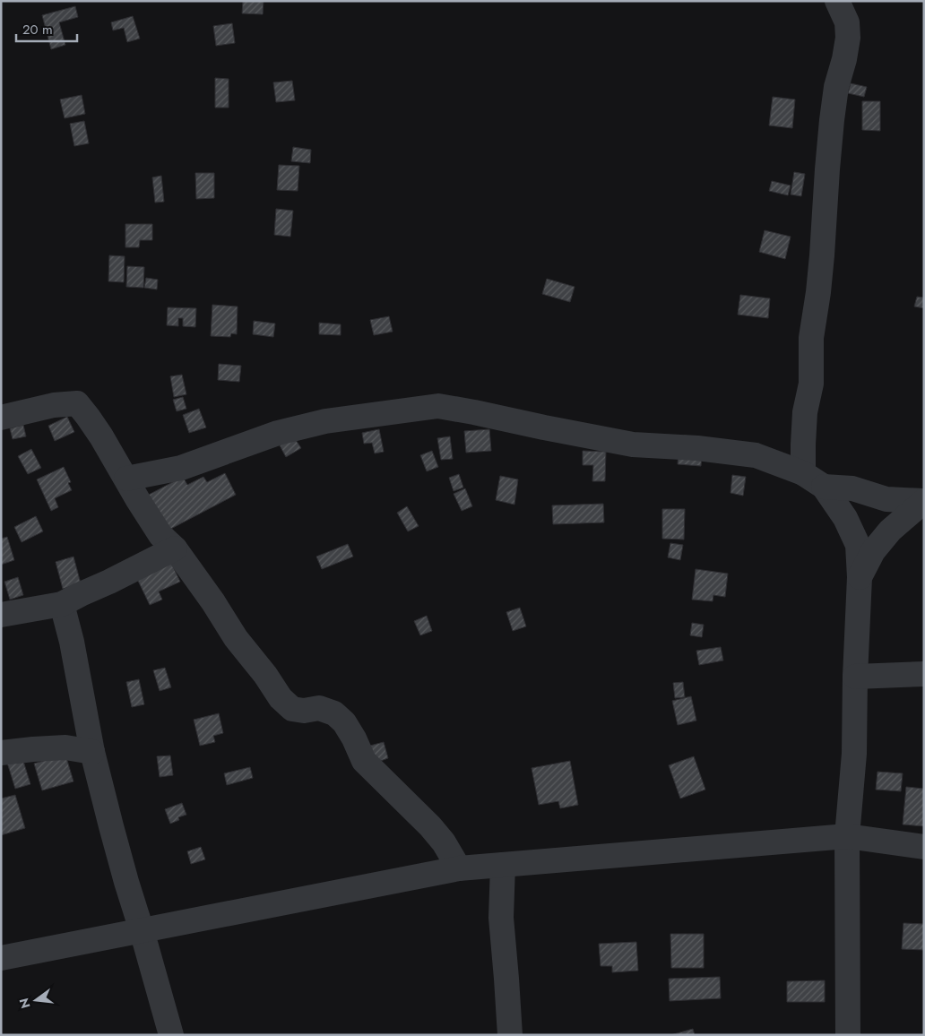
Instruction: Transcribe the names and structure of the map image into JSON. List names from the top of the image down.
{
  "scale_bar": "20 m",
  "north": "left"
}
